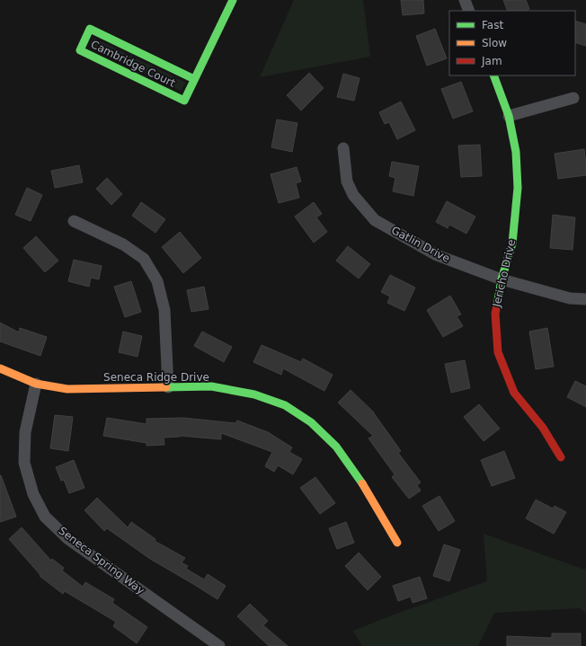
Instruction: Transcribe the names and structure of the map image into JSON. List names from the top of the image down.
{
  "streets": {
    "street": [
      "Cambridge Court",
      "Gatlin Drive",
      "Jericho Drive",
      "Seneca Ridge Drive",
      "Seneca Spring Way"
    ]
  },
  "crossings": [
    ["Gatlin Drive", "Jericho Drive"],
    ["Seneca Ridge Drive", "Seneca Spring Way"]
  ],
  "legend": ["Fast", "Slow", "Jam"]
}
